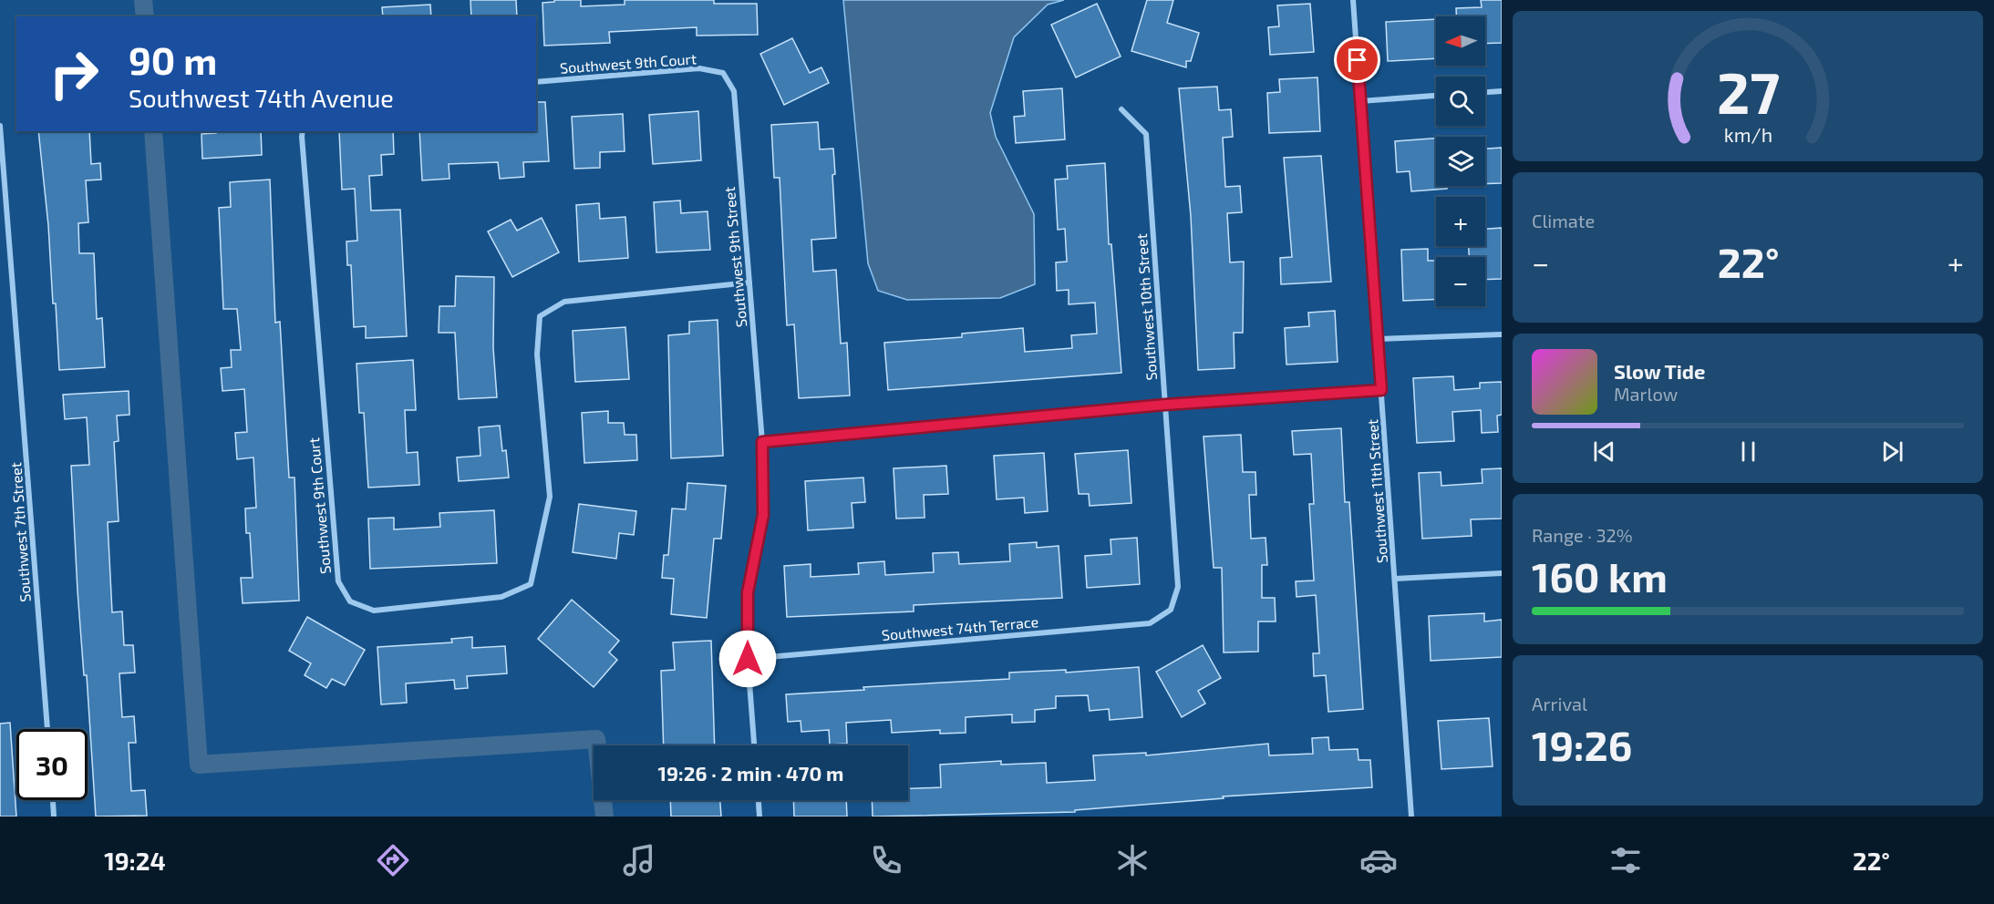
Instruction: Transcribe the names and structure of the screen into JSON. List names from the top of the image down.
{
  "streets": {
    "street": [
      "Southwest 9th Court",
      "Southwest 9th Street",
      "Southwest 10th Street",
      "Southwest 11th Street",
      "Southwest 7th Street",
      "Southwest 74th Terrace"
    ]
  },
  "crossings": [
    ["Southwest 9th Court", "Southwest 9th Street"],
    ["Southwest 9th Street", "Southwest 74th Terrace"],
    ["Southwest 10th Street", "Southwest 74th Terrace"]
  ],
  "north": "left",
  "page": {
    "map_buttons": ["+", "−"],
    "turn": ["90 m", "Southwest 74th Avenue"],
    "tile": [
      "Climate",
      ["Range · 32%", "160 km"],
      ["Arrival", "19:26"]
    ],
    "heat": ["−", "22°", "+"],
    "song": ["Slow Tide", "Marlow"],
    "limit": "30",
    "trip": "19:26 · 2 min · 470 m",
    "tabs": ["19:24", "22°"],
    "gauge": ["27", "km/h"]
  }
}
